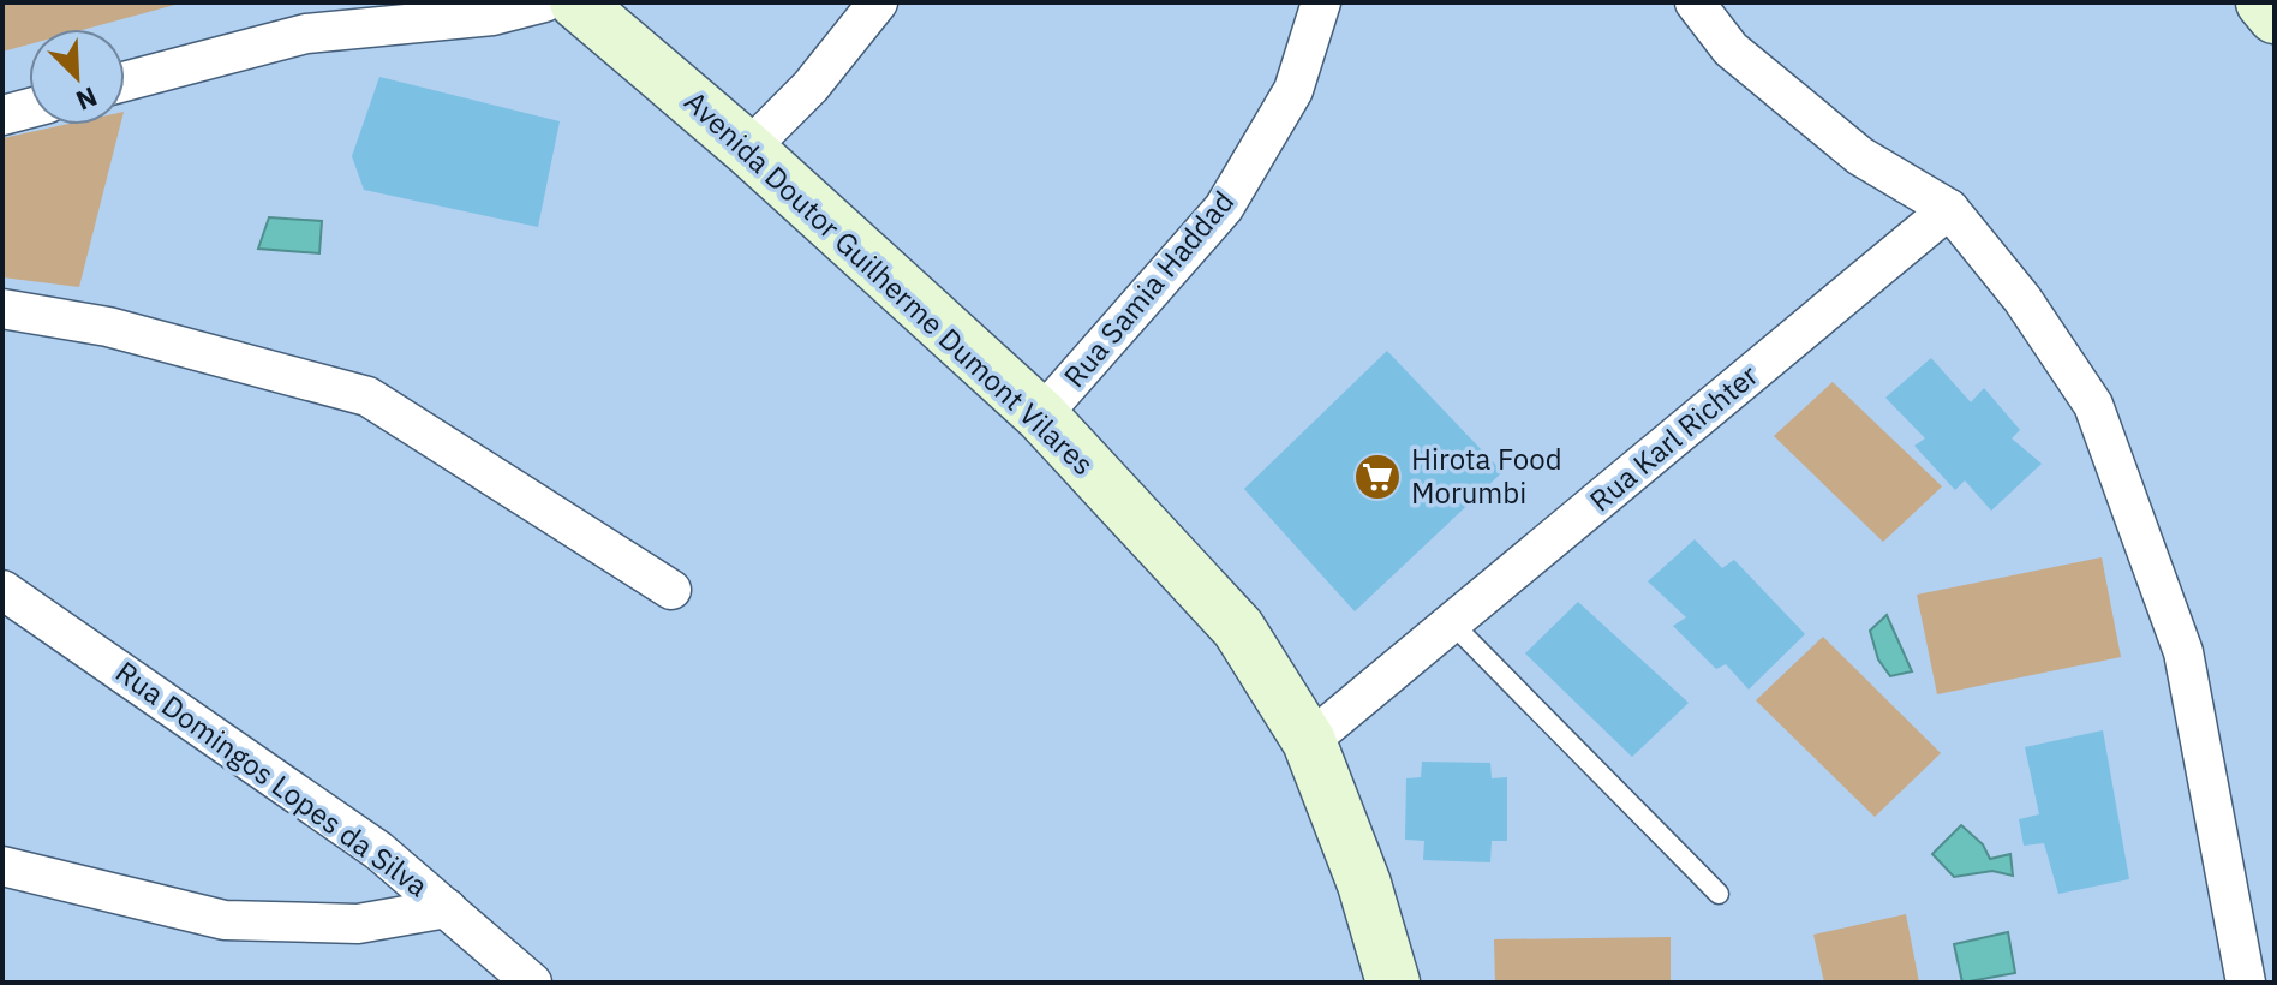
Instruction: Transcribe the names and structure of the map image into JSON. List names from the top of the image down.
{
  "streets": {
    "main road": ["Avenida Doutor Guilherme Dumont Vilares"],
    "street": ["Rua Samia Haddad", "Rua Karl Richter", "Rua Domingos Lopes da Silva"]
  },
  "crossings": [
    ["Avenida Doutor Guilherme Dumont Vilares", "Rua Samia Haddad"],
    ["Avenida Doutor Guilherme Dumont Vilares", "Rua Karl Richter"]
  ],
  "places": {
    "supermarket": ["Hirota Food Morumbi"]
  },
  "north": "bottom right"
}
